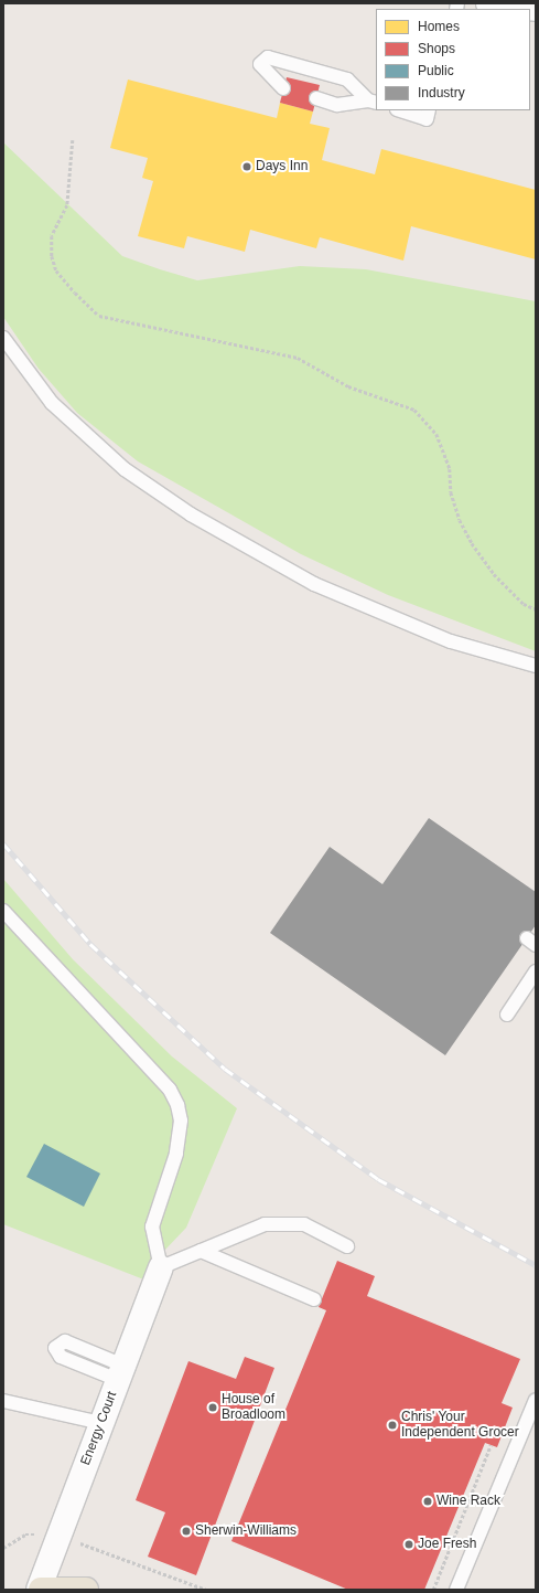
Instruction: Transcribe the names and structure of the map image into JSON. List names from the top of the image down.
{
  "streets": {
    "street": ["Energy Court"]
  },
  "places": [
    "Days Inn",
    "House of Broadloom",
    "Chris' Your Independent Grocer",
    "Wine Rack",
    "Sherwin-Williams",
    "Joe Fresh"
  ],
  "legend": [
    "Homes",
    "Shops",
    "Public",
    "Industry"
  ]
}
